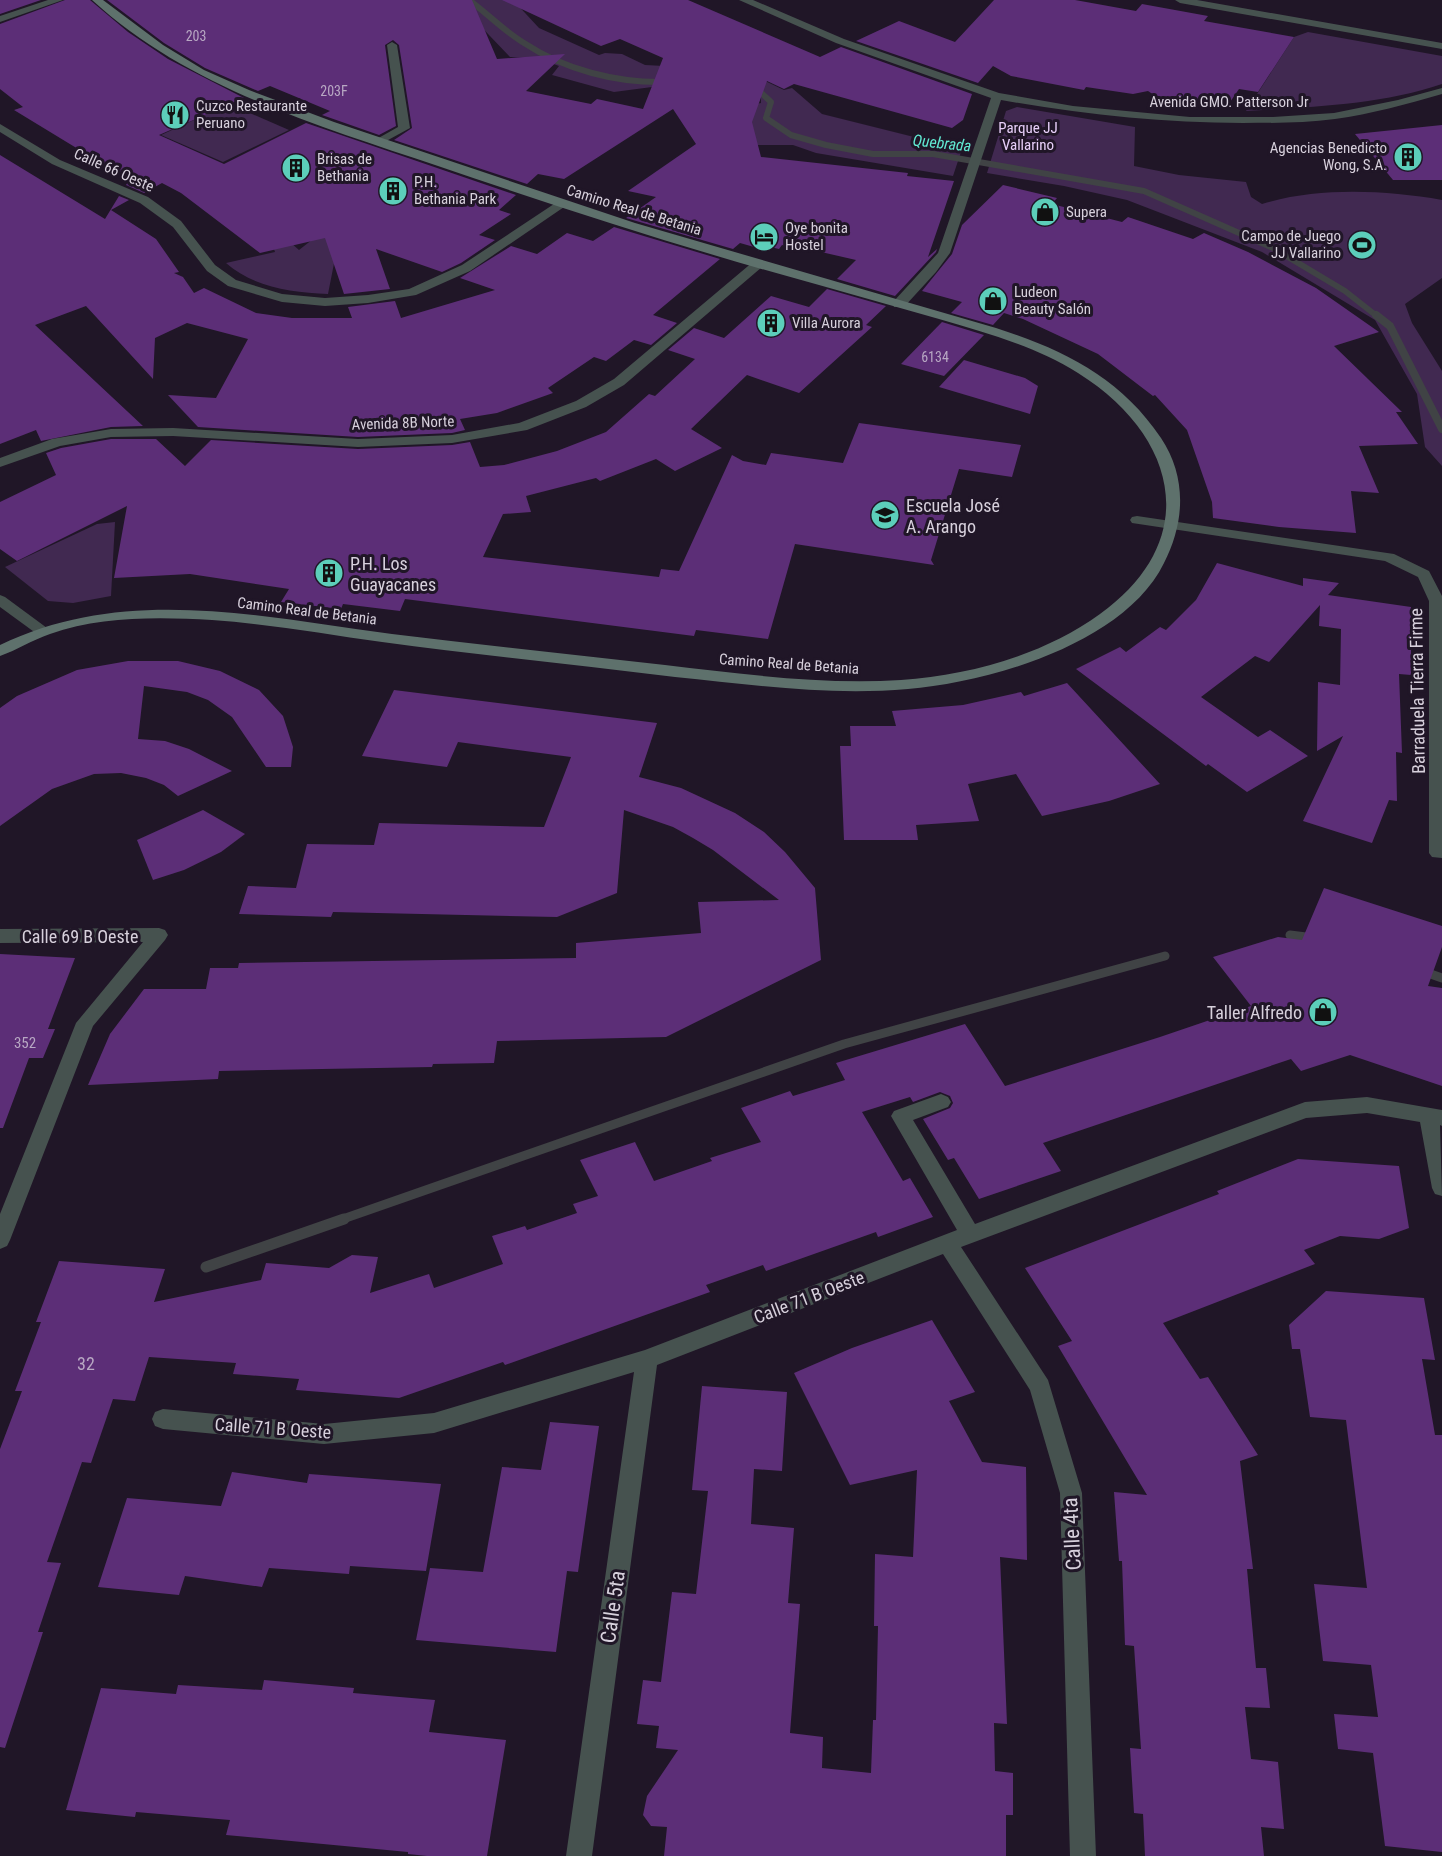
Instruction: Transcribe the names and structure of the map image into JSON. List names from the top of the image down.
{
  "streets": {
    "street": [
      "Avenida GMO. Patterson Jr",
      "Calle 66 Oeste",
      "Camino Real de Betania",
      "Avenida 8B Norte",
      "Barraduela Tierra Firme",
      "Calle 69 B Oeste",
      "Calle 71 B Oeste",
      "Calle 4ta",
      "Calle 5ta"
    ]
  },
  "crossings": [
    ["Calle 66 Oeste", "Camino Real de Betania"],
    ["Camino Real de Betania", "Avenida 8B Norte"],
    ["Camino Real de Betania", "Barraduela Tierra Firme"],
    ["Calle 71 B Oeste", "Calle 4ta"],
    ["Calle 71 B Oeste", "Calle 5ta"]
  ],
  "water": ["Quebrada"],
  "parks": ["Parque JJ Vallarino"],
  "places": {
    "restaurant": ["Cuzco Restaurante Peruano"],
    "building": [
      "Agencias Benedicto Wong, S.A.",
      "Brisas de Bethania",
      "P.H. Bethania Park",
      "Villa Aurora",
      "P.H. Los Guayacanes"
    ],
    "shop": ["Supera", "Ludeon Beauty Salón", "Taller Alfredo"],
    "hotel": ["Oye bonita Hostel"],
    "sports": ["Campo de Juego JJ Vallarino"],
    "school or university": ["Escuela José A. Arango"]
  },
  "house_numbers": [
    "203",
    "203F",
    "6134",
    "352",
    "32"
  ]
}
